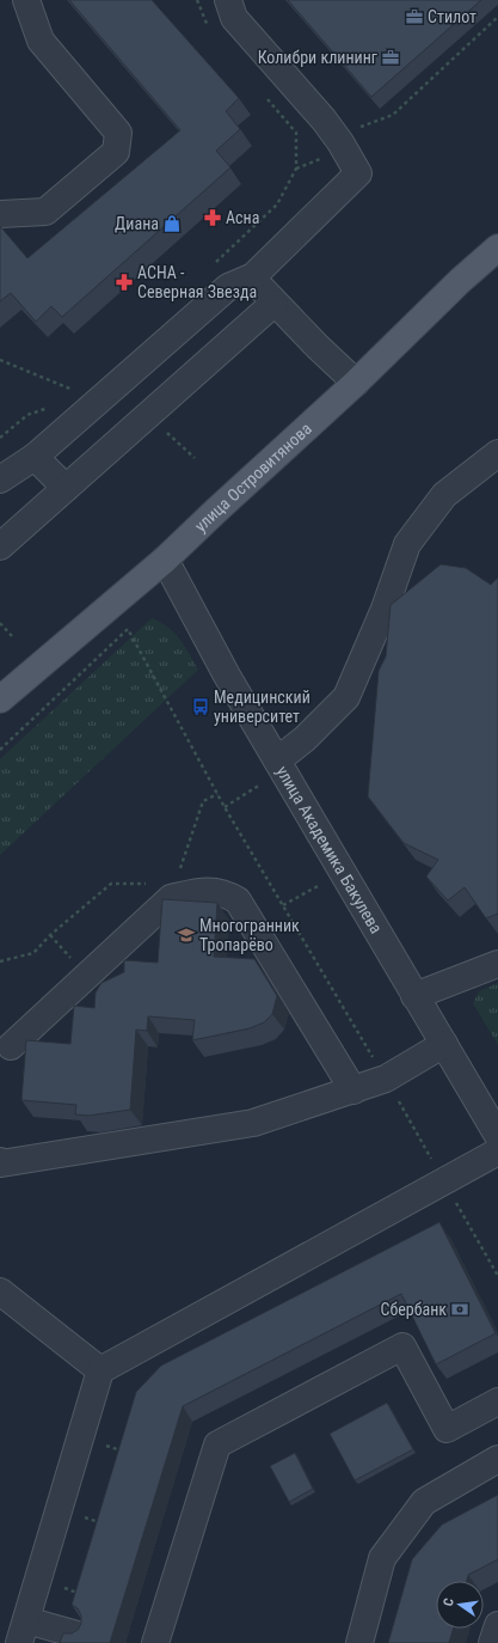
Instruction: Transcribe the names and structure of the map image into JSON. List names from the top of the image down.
{
  "streets": {
    "main road": ["улица Островитянова"],
    "street": ["улица Академика Бакулева"]
  },
  "crossings": [
    ["улица Островитянова", "улица Академика Бакулева"]
  ],
  "places": {
    "office": ["Стилот", "Колибри клининг"],
    "pharmacy": ["Асна", "АСНА - Северная Звезда"],
    "shop": ["Диана"],
    "bus stop": ["Медицинский университет"],
    "school or university": ["Многогранник Тропарёво"],
    "bank": ["Сбербанк"]
  },
  "north": "left"
}
